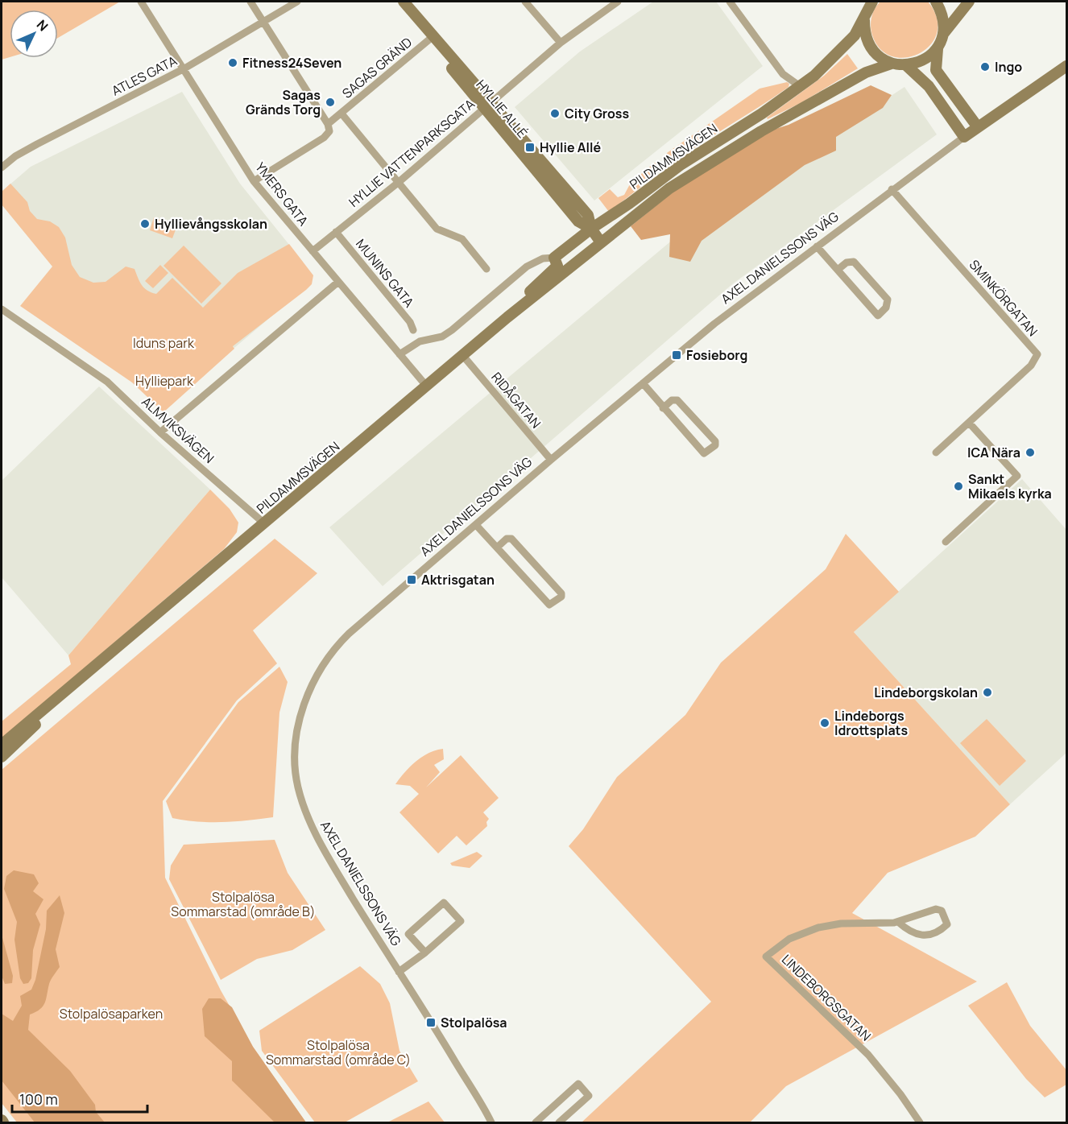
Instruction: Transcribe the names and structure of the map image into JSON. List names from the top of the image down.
{
  "streets": {
    "main road": ["HYLLIE ALLÉ", "PILDAMMSVÄGEN", "AXEL DANIELSSONS VÄG"],
    "street": [
      "SAGAS GRÄND",
      "ATLES GATA",
      "HYLLIE VATTENPARKSGATA",
      "YMERS GATA",
      "MUNINS GATA",
      "SMINKÖRGATAN",
      "RIDÅGATAN",
      "ALMVIKSVÄGEN",
      "LINDEBORGSGATAN"
    ]
  },
  "crossings": [
    ["SAGAS GRÄND", "HYLLIE ALLÉ"],
    ["SAGAS GRÄND", "HYLLIE VATTENPARKSGATA"],
    ["SAGAS GRÄND", "YMERS GATA"],
    ["ATLES GATA", "YMERS GATA"],
    ["HYLLIE ALLÉ", "HYLLIE VATTENPARKSGATA"],
    ["HYLLIE ALLÉ", "PILDAMMSVÄGEN"],
    ["HYLLIE VATTENPARKSGATA", "YMERS GATA"],
    ["HYLLIE VATTENPARKSGATA", "MUNINS GATA"],
    ["PILDAMMSVÄGEN", "YMERS GATA"],
    ["PILDAMMSVÄGEN", "RIDÅGATAN"],
    ["PILDAMMSVÄGEN", "ALMVIKSVÄGEN"],
    ["AXEL DANIELSSONS VÄG", "SMINKÖRGATAN"],
    ["AXEL DANIELSSONS VÄG", "RIDÅGATAN"]
  ],
  "parks": [
    "Iduns park",
    "Hylliepark",
    "Stolpalösa Sommarstad (område B)",
    "Stolpalösaparken",
    "Stolpalösa Sommarstad (område C)"
  ],
  "places": {
    "other": [
      "Fitness24Seven",
      "Ingo",
      "Sagas Gränds Torg",
      "City Gross",
      "Hyllievångsskolan",
      "ICA Nära",
      "Sankt Mikaels kyrka",
      "Lindeborgskolan",
      "Lindeborgs Idrottsplats"
    ],
    "transit": [
      "Hyllie Allé",
      "Fosieborg",
      "Aktrisgatan",
      "Stolpalösa"
    ]
  },
  "scale_bar": "100 m",
  "north": "top right"
}
